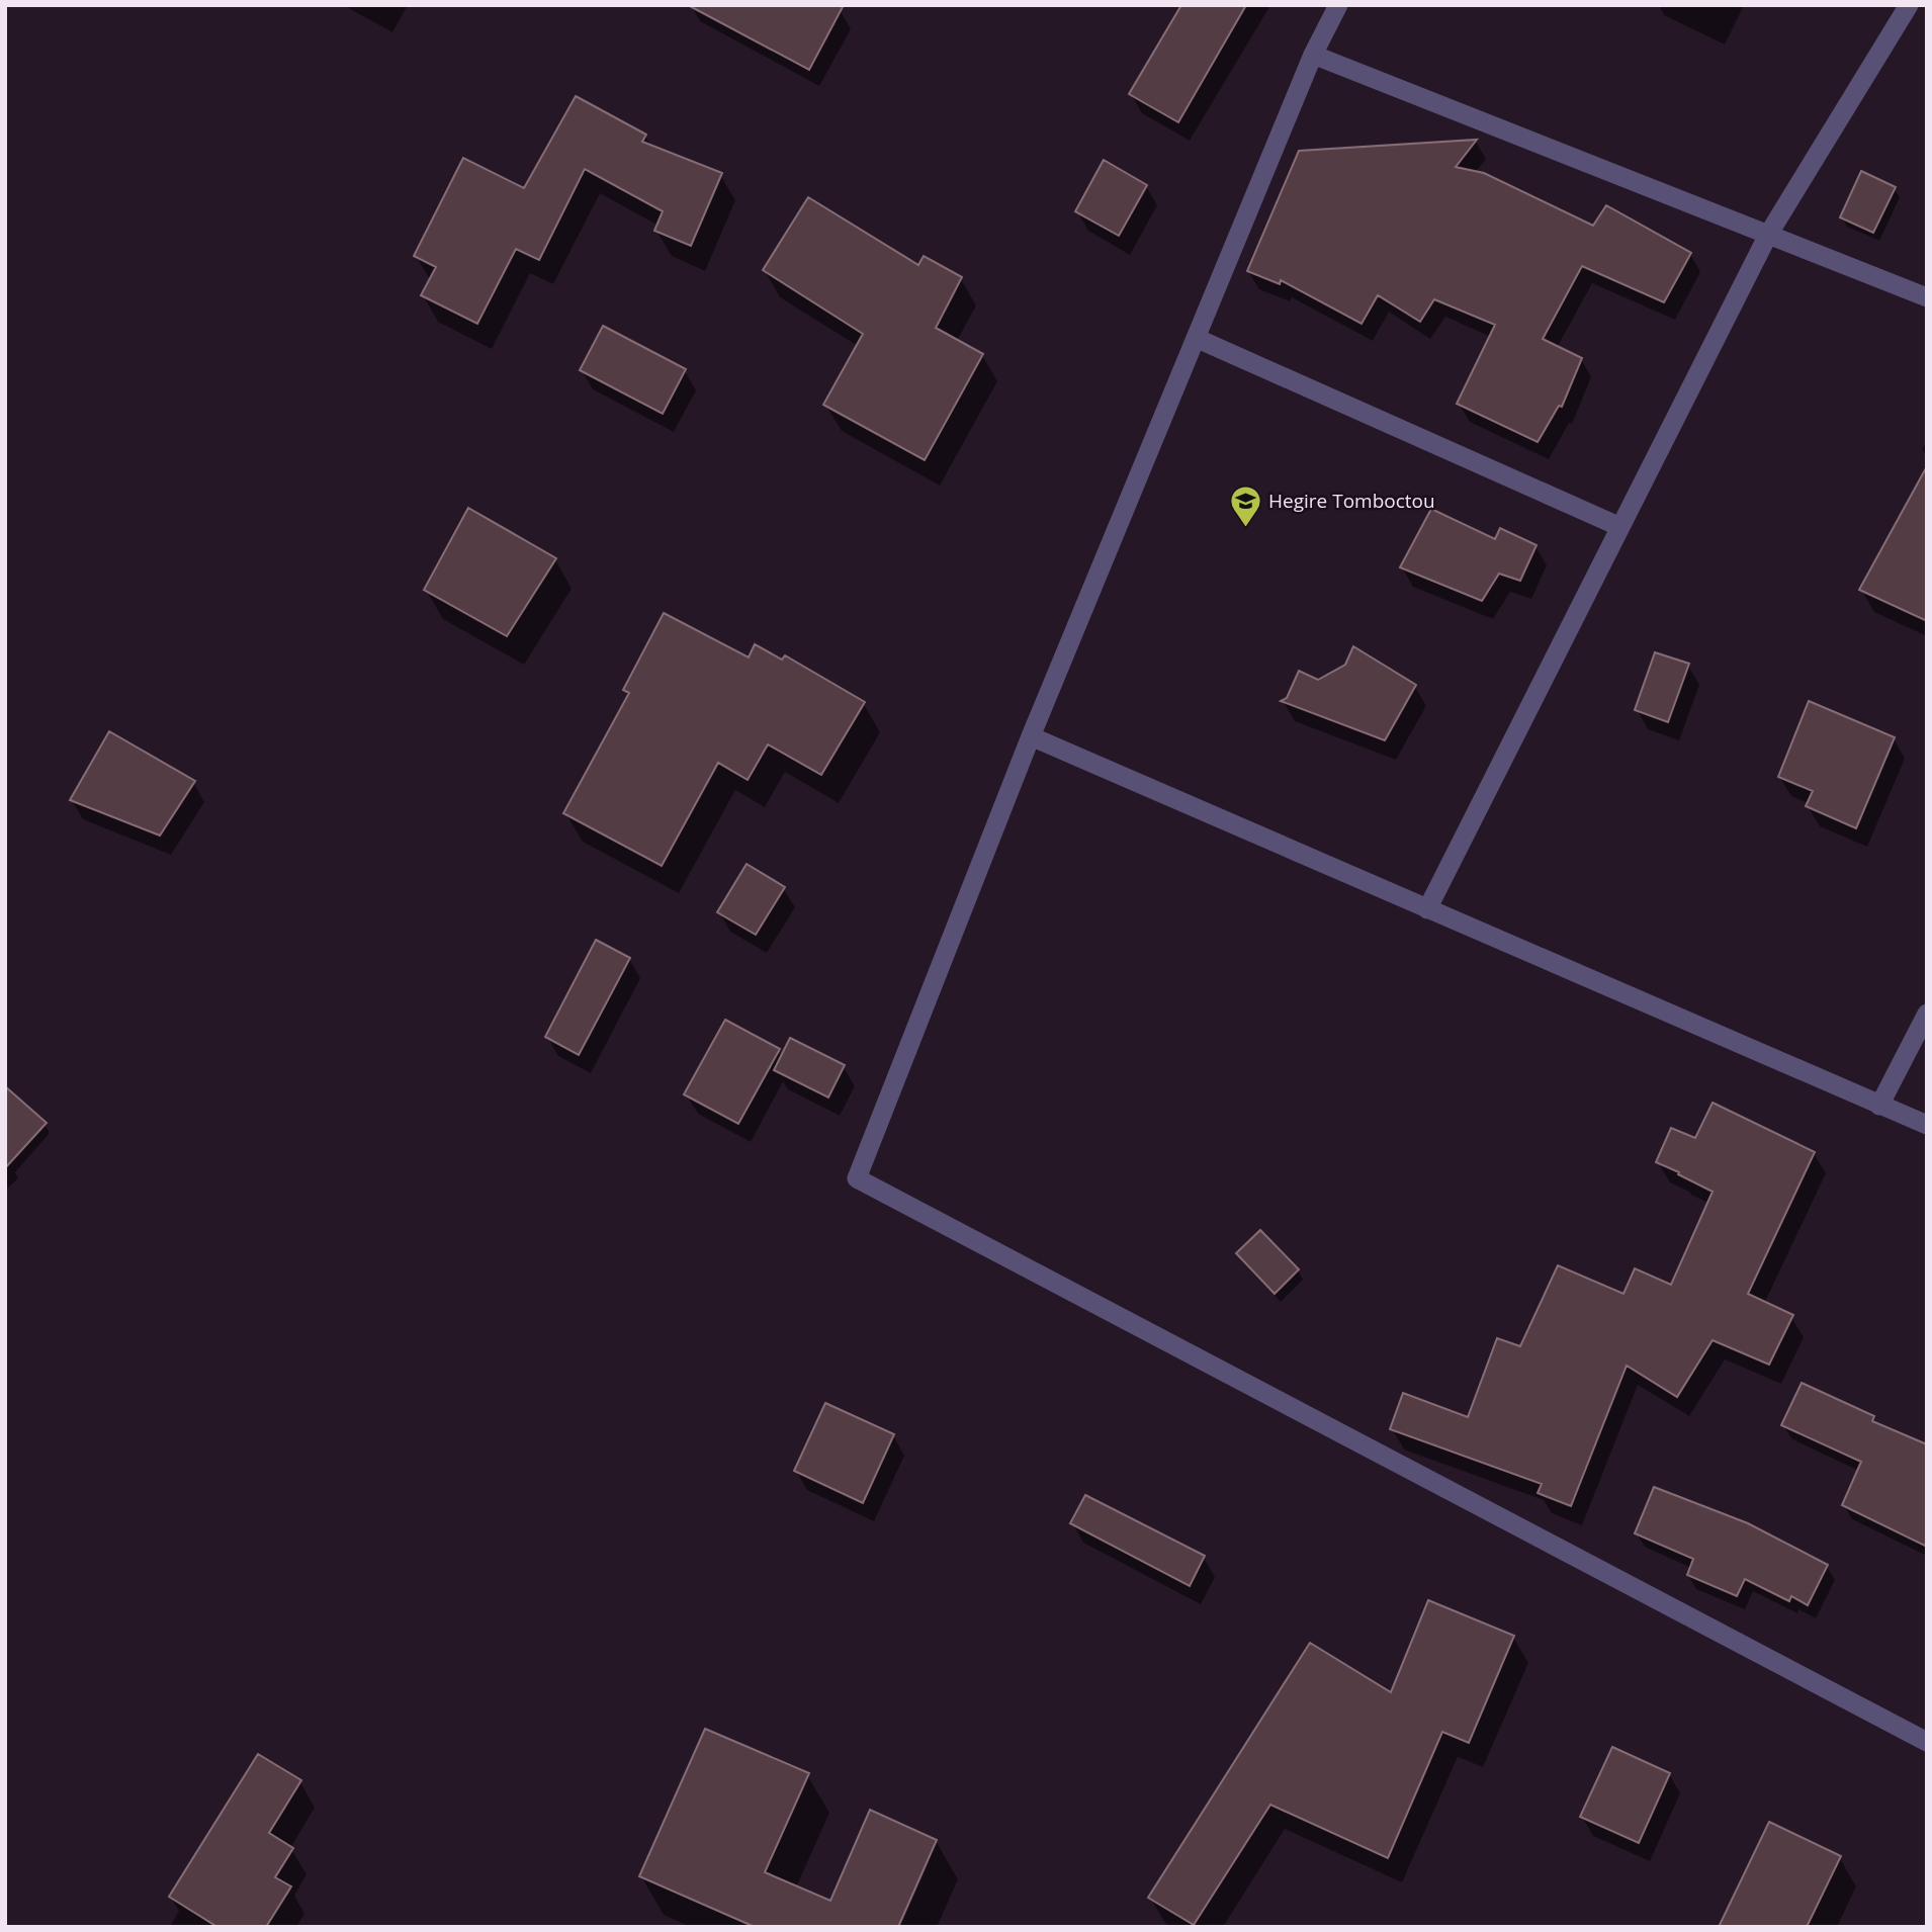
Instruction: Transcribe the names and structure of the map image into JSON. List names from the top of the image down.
{
  "places": {
    "school or university": ["Hegire Tomboctou"]
  }
}
